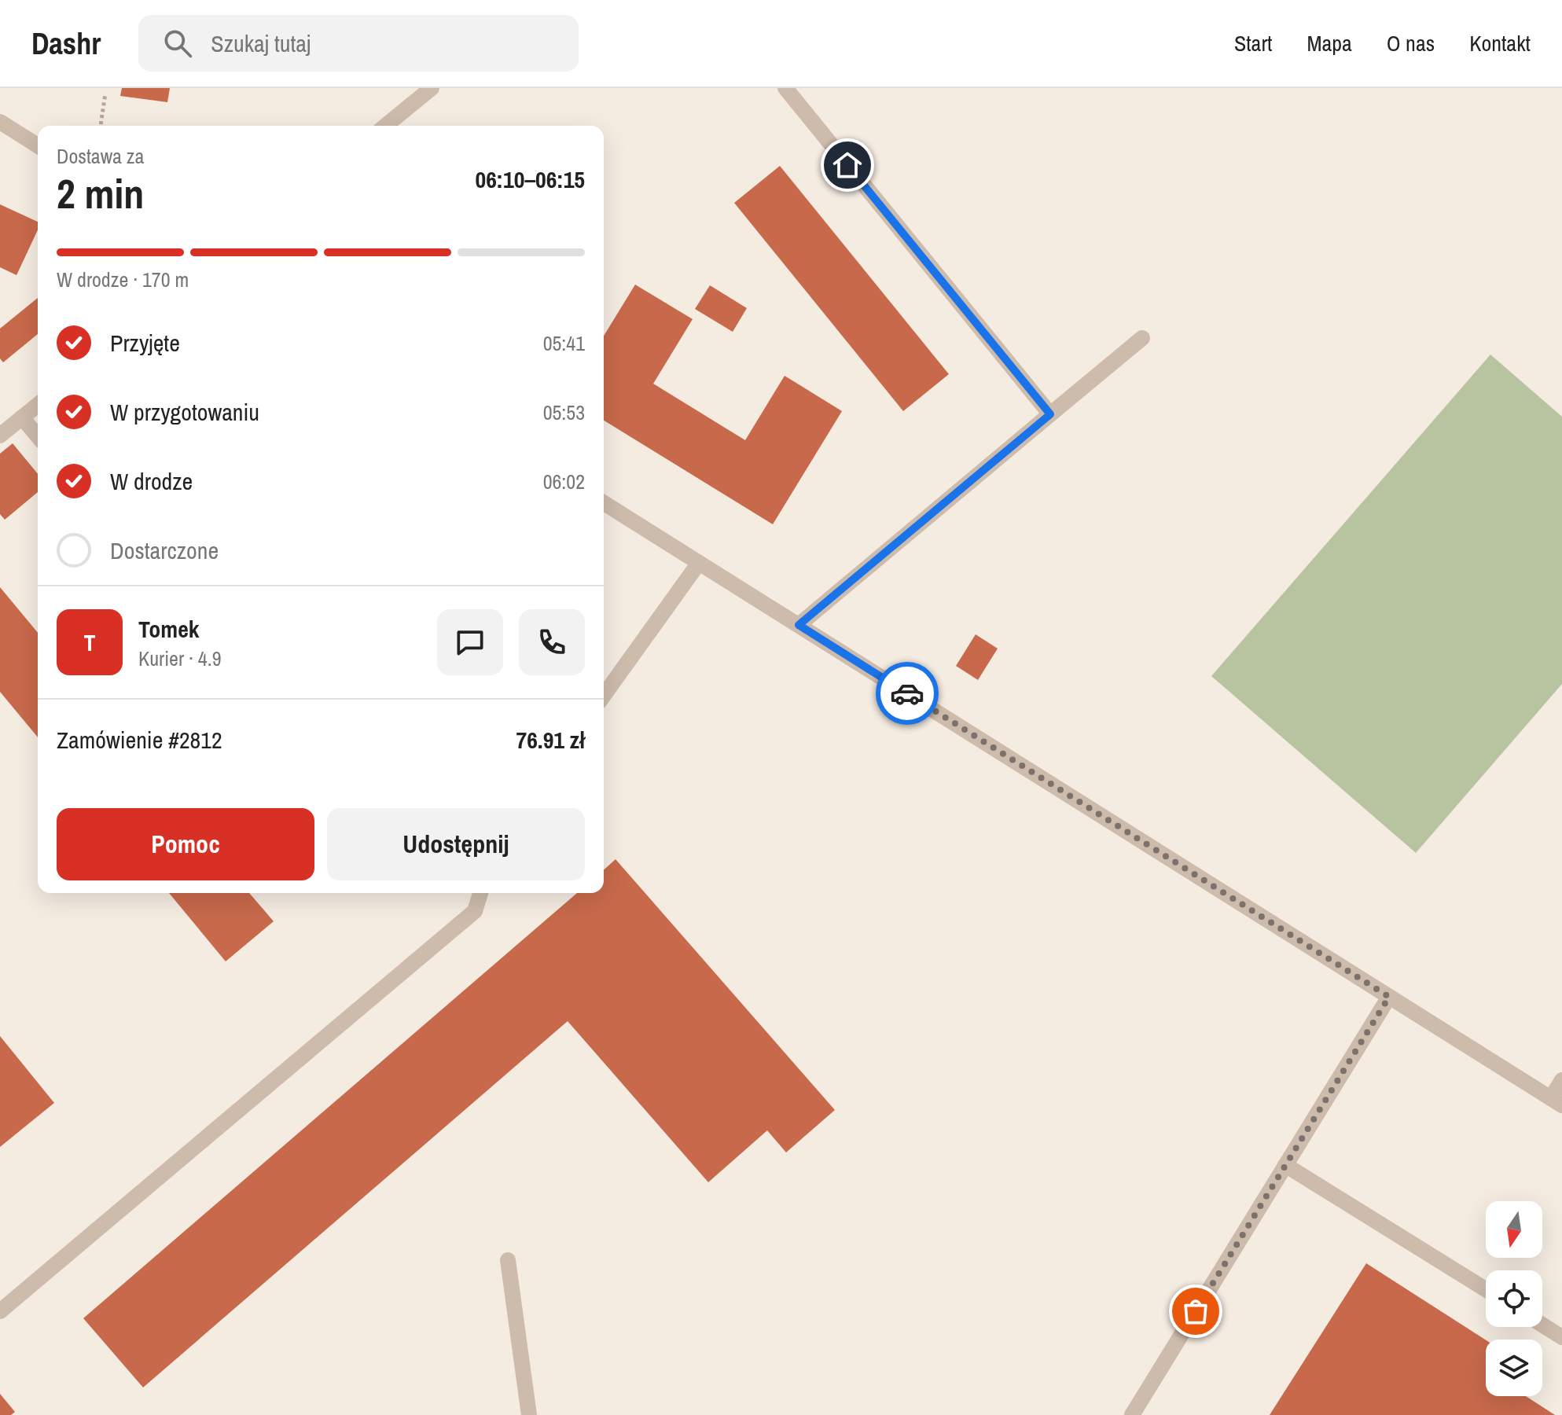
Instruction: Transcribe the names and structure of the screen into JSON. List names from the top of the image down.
{
  "north": "bottom",
  "page": {
    "header": "Dashr",
    "search": "Szukaj tutaj",
    "nav": [
      "Start",
      "Mapa",
      "O nas",
      "Kontakt"
    ],
    "heading": ["2 min", "Dostawa za", "06:10–06:15"],
    "panel": [
      "Tomek",
      "Kurier · 4.9",
      "Zamówienie #2812",
      "76.91 zł"
    ],
    "bar": "W drodze · 170 m",
    "list": [
      ["Przyjęte", "05:41"],
      ["W przygotowaniu", "05:53"],
      ["W drodze", "06:02"],
      "Dostarczone"
    ],
    "round": "T",
    "buttons": ["Pomoc", "Udostępnij"]
  }
}
